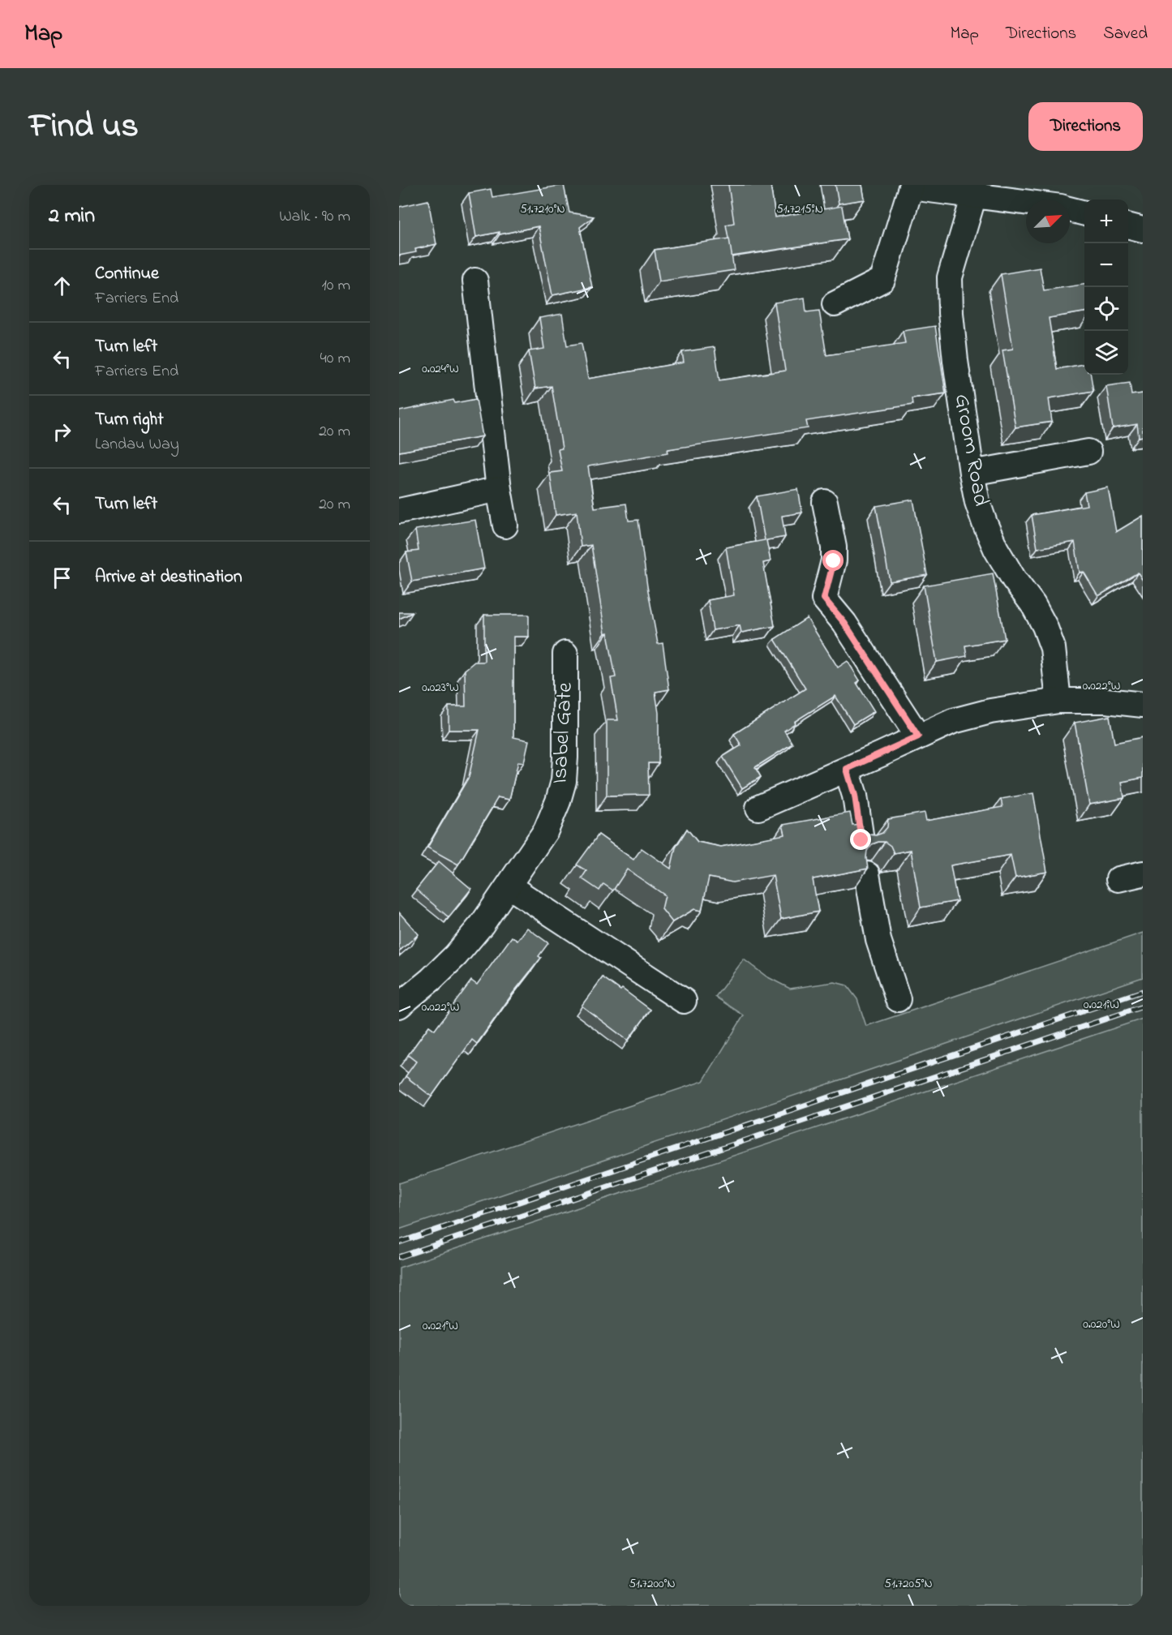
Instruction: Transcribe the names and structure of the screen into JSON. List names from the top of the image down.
{
  "streets": {
    "street": ["Groom Road", "Isabel Gate"]
  },
  "north": "top right",
  "page": {
    "header": "Map",
    "nav": ["Map", "Directions", "Saved"],
    "title": "Find us",
    "buttons": "Directions",
    "heading": ["2 min", "Walk · 90 m"],
    "map_buttons": ["+", "−"],
    "list": [
      ["Continue", "Farriers End", "10 m"],
      ["Turn left", "Farriers End", "40 m"],
      ["Turn right", "Landau Way", "20 m"],
      ["Turn left", "20 m"],
      "Arrive at destination"
    ]
  },
  "coordinates": [
    "51.7210°N",
    "51.7215°N",
    "0.024°W",
    "0.022°W",
    "0.023°W",
    "0.021°W",
    "0.020°W",
    "51.7200°N",
    "51.7205°N"
  ]
}
